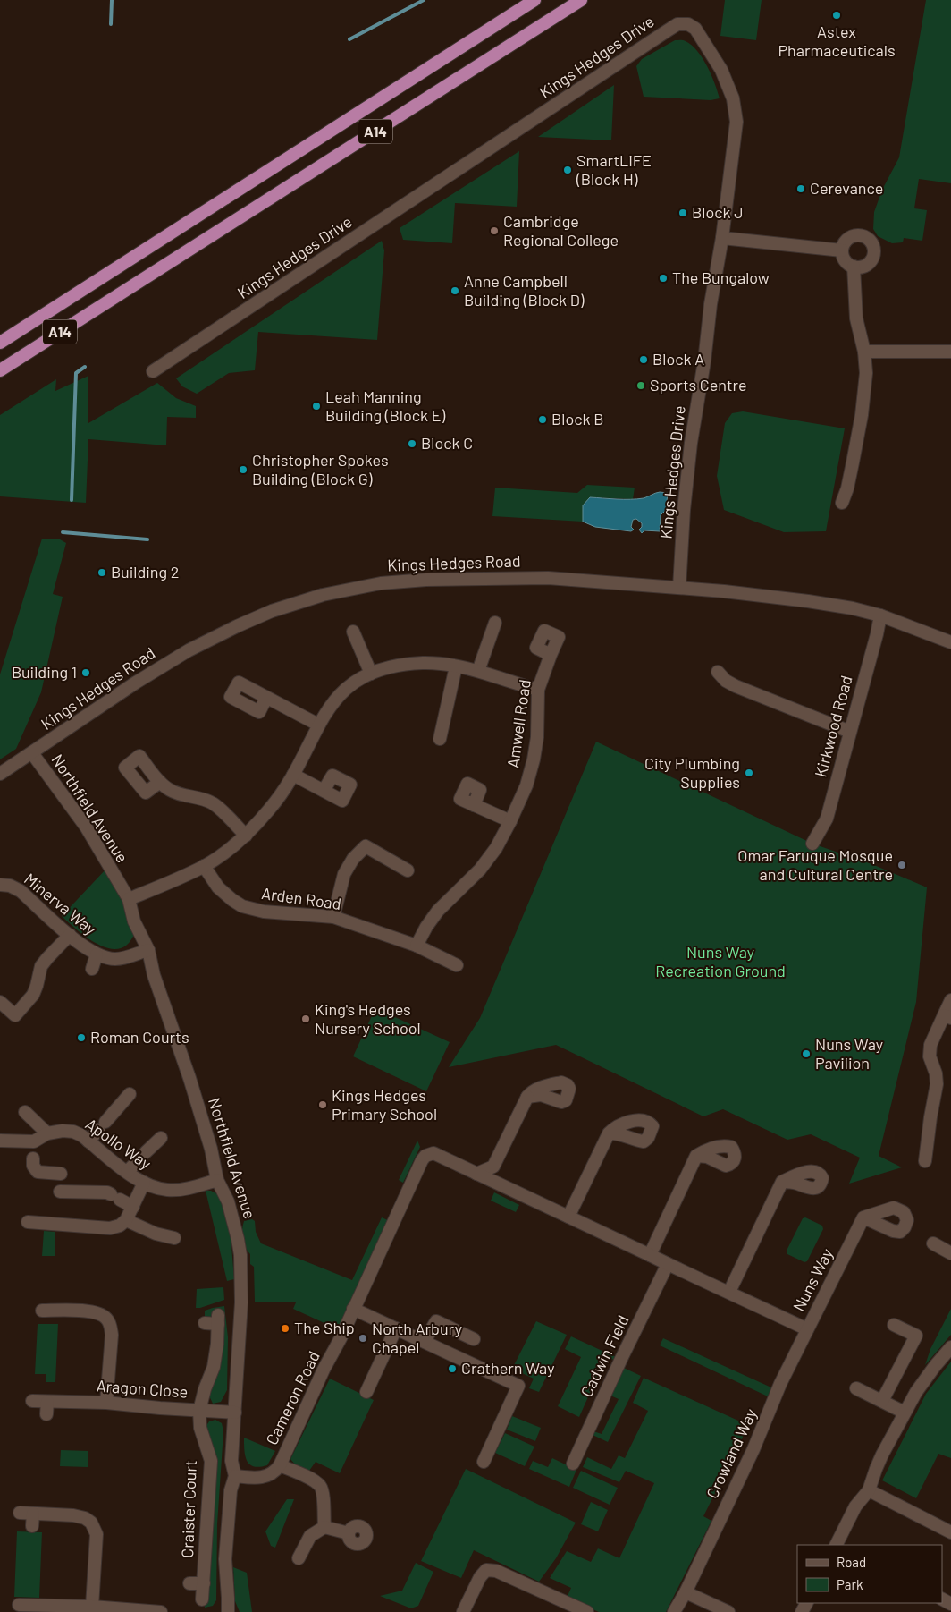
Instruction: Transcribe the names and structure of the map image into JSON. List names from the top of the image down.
{
  "streets": {
    "highway": ["A14"],
    "street": [
      "Kings Hedges Drive",
      "Kings Hedges Road",
      "Amwell Road",
      "Kirkwood Road",
      "Northfield Avenue",
      "Arden Road",
      "Minerva Way",
      "Apollo Way",
      "Nuns Way",
      "Cadwin Field",
      "Aragon Close",
      "Cameron Road",
      "Crowland Way",
      "Craister Court"
    ]
  },
  "crossings": [
    ["Kings Hedges Drive", "Kings Hedges Road"],
    ["Kings Hedges Road", "Kirkwood Road"],
    ["Kings Hedges Road", "Northfield Avenue"],
    ["Amwell Road", "Arden Road"],
    ["Northfield Avenue", "Minerva Way"],
    ["Northfield Avenue", "Apollo Way"],
    ["Northfield Avenue", "Aragon Close"],
    ["Northfield Avenue", "Cameron Road"],
    ["Nuns Way", "Cadwin Field"],
    ["Nuns Way", "Cameron Road"],
    ["Nuns Way", "Crowland Way"],
    ["Aragon Close", "Craister Court"]
  ],
  "parks": ["Nuns Way Recreation Ground"],
  "places": [
    "Astex Pharmaceuticals",
    "SmartLIFE (Block H)",
    "Cerevance",
    "Block J",
    "Cambridge Regional College",
    "The Bungalow",
    "Anne Campbell Building (Block D)",
    "Block A",
    "Sports Centre",
    "Leah Manning Building (Block E)",
    "Block B",
    "Block C",
    "Christopher Spokes Building (Block G)",
    "Building 2",
    "Building 1",
    "City Plumbing Supplies",
    "Omar Faruque Mosque and Cultural Centre",
    "King's Hedges Nursery School",
    "Roman Courts",
    "Nuns Way Pavilion",
    "Kings Hedges Primary School",
    "The Ship",
    "North Arbury Chapel",
    "Crathern Way"
  ],
  "legend": ["Road", "Park"]
}
